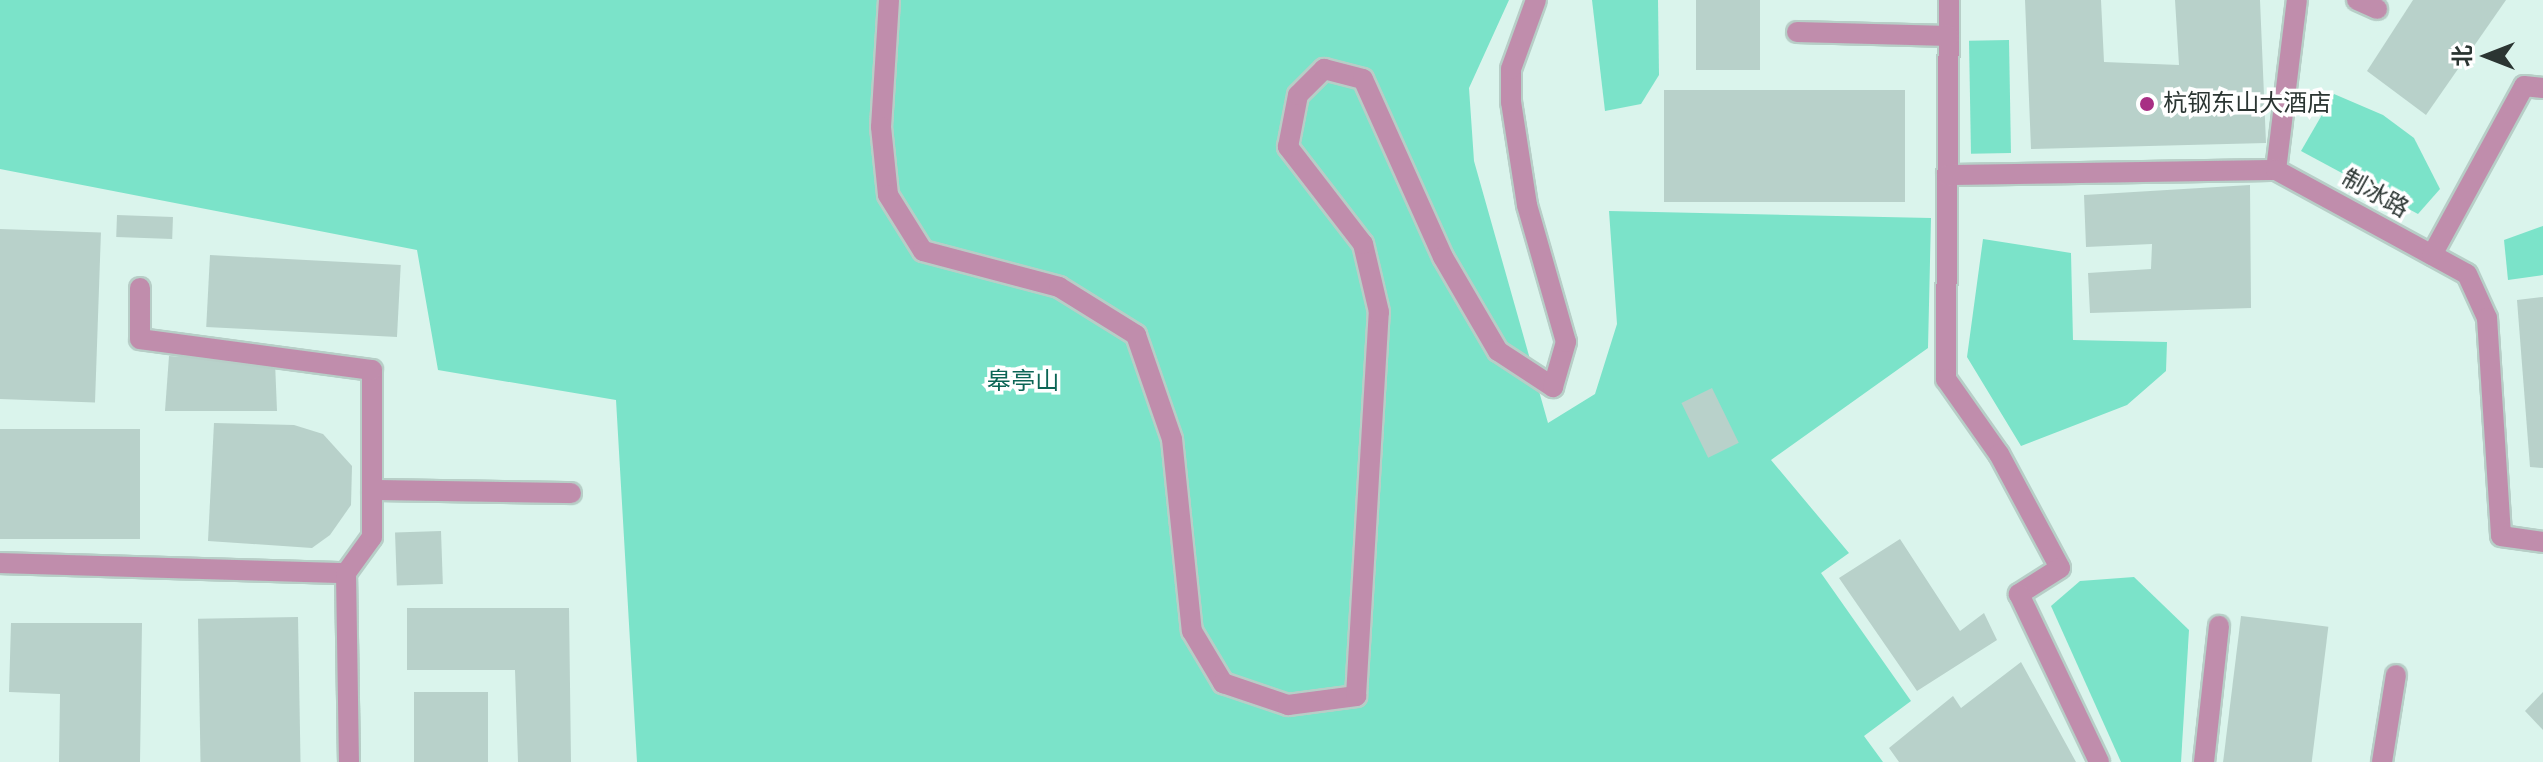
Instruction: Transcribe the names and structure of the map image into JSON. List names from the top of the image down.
{
  "streets": {
    "street": ["制冰路"]
  },
  "parks": ["皋亭山"],
  "places": ["杭钢东山大酒店"],
  "north": "left"
}
